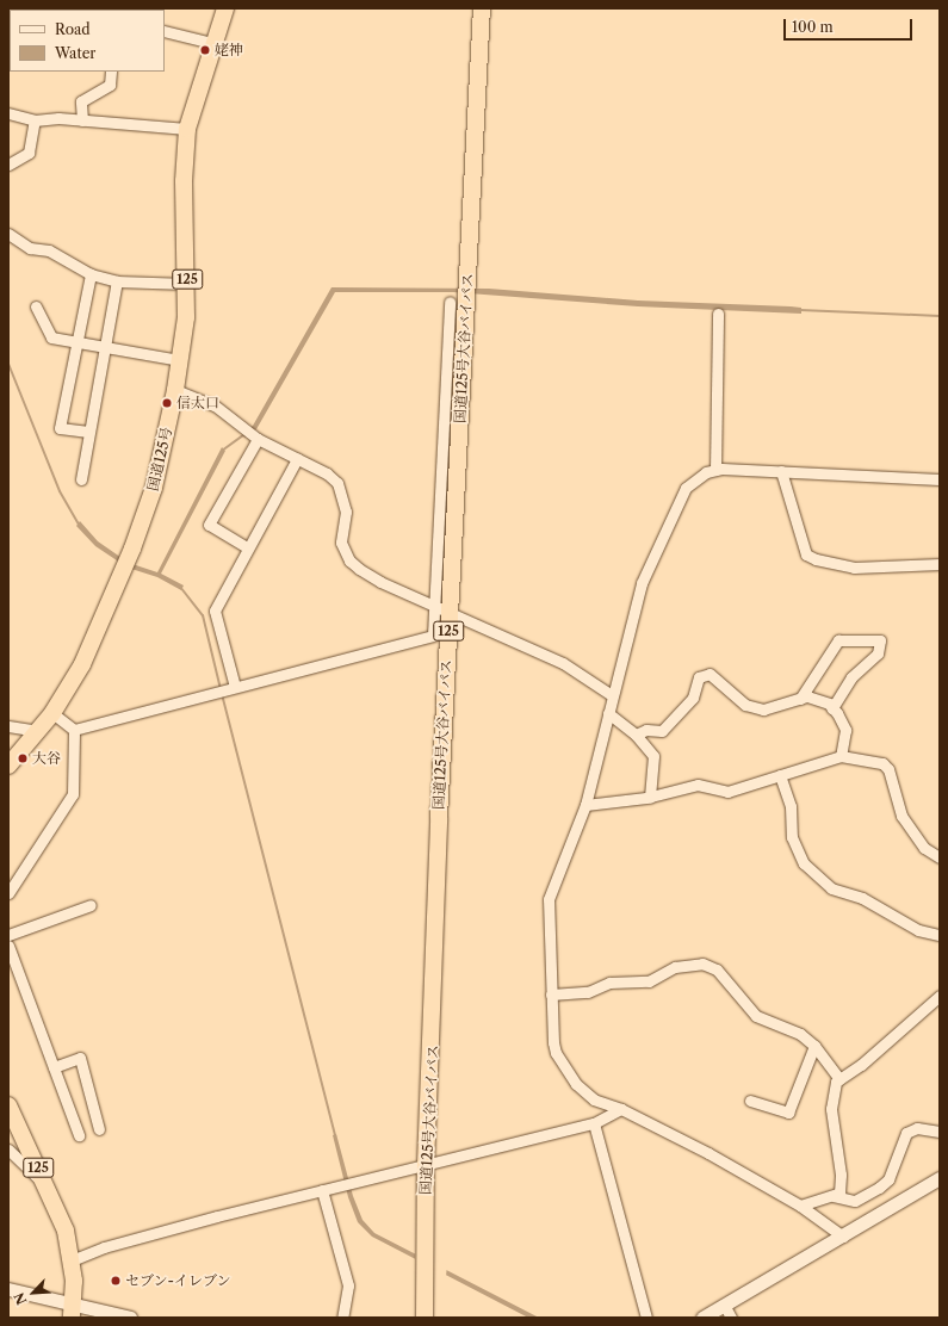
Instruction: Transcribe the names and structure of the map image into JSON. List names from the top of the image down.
{
  "streets": {
    "highway": ["125", "国道125号大谷バイパス", "国道125号"]
  },
  "places": [
    "姥神",
    "信太口",
    "大谷",
    "セブン-イレブン"
  ],
  "legend": ["Road", "Water"],
  "scale_bar": "100 m",
  "north": "bottom left"
}
